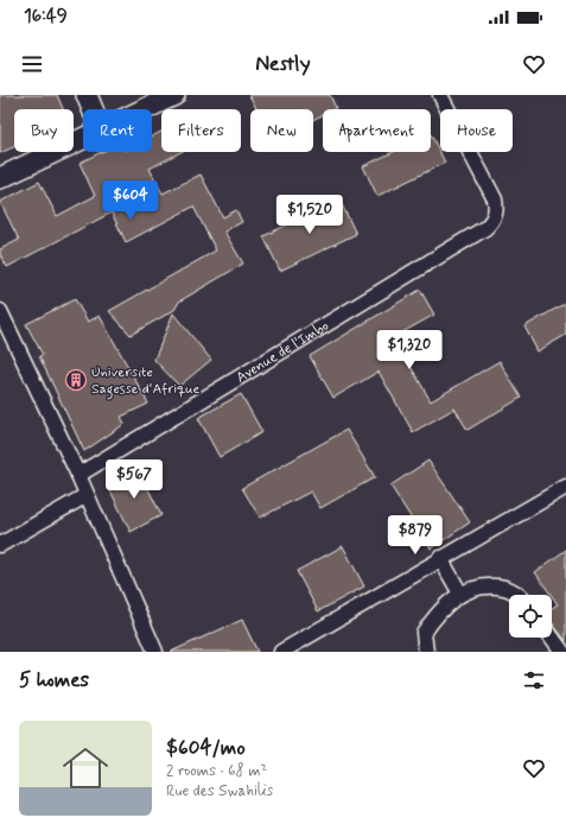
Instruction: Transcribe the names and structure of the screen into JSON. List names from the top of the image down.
{
  "streets": {
    "street": ["Avenue de l'Imbo"]
  },
  "places": {
    "building": ["Universite Sagesse d'Afrique"]
  },
  "page": {
    "status": "16:49",
    "header": "Nestly",
    "chip": [
      "Buy",
      "Rent",
      "Filters",
      "New",
      "Apartment",
      "House"
    ],
    "price": [
      "$604",
      "$1,520",
      "$1,320",
      "$567",
      "$879"
    ],
    "heading": "5 homes",
    "list": [
      {
        "name": "$604/mo",
        "note": "2 rooms · 68 m² · Rue des Swahilis"
      }
    ]
  }
}
